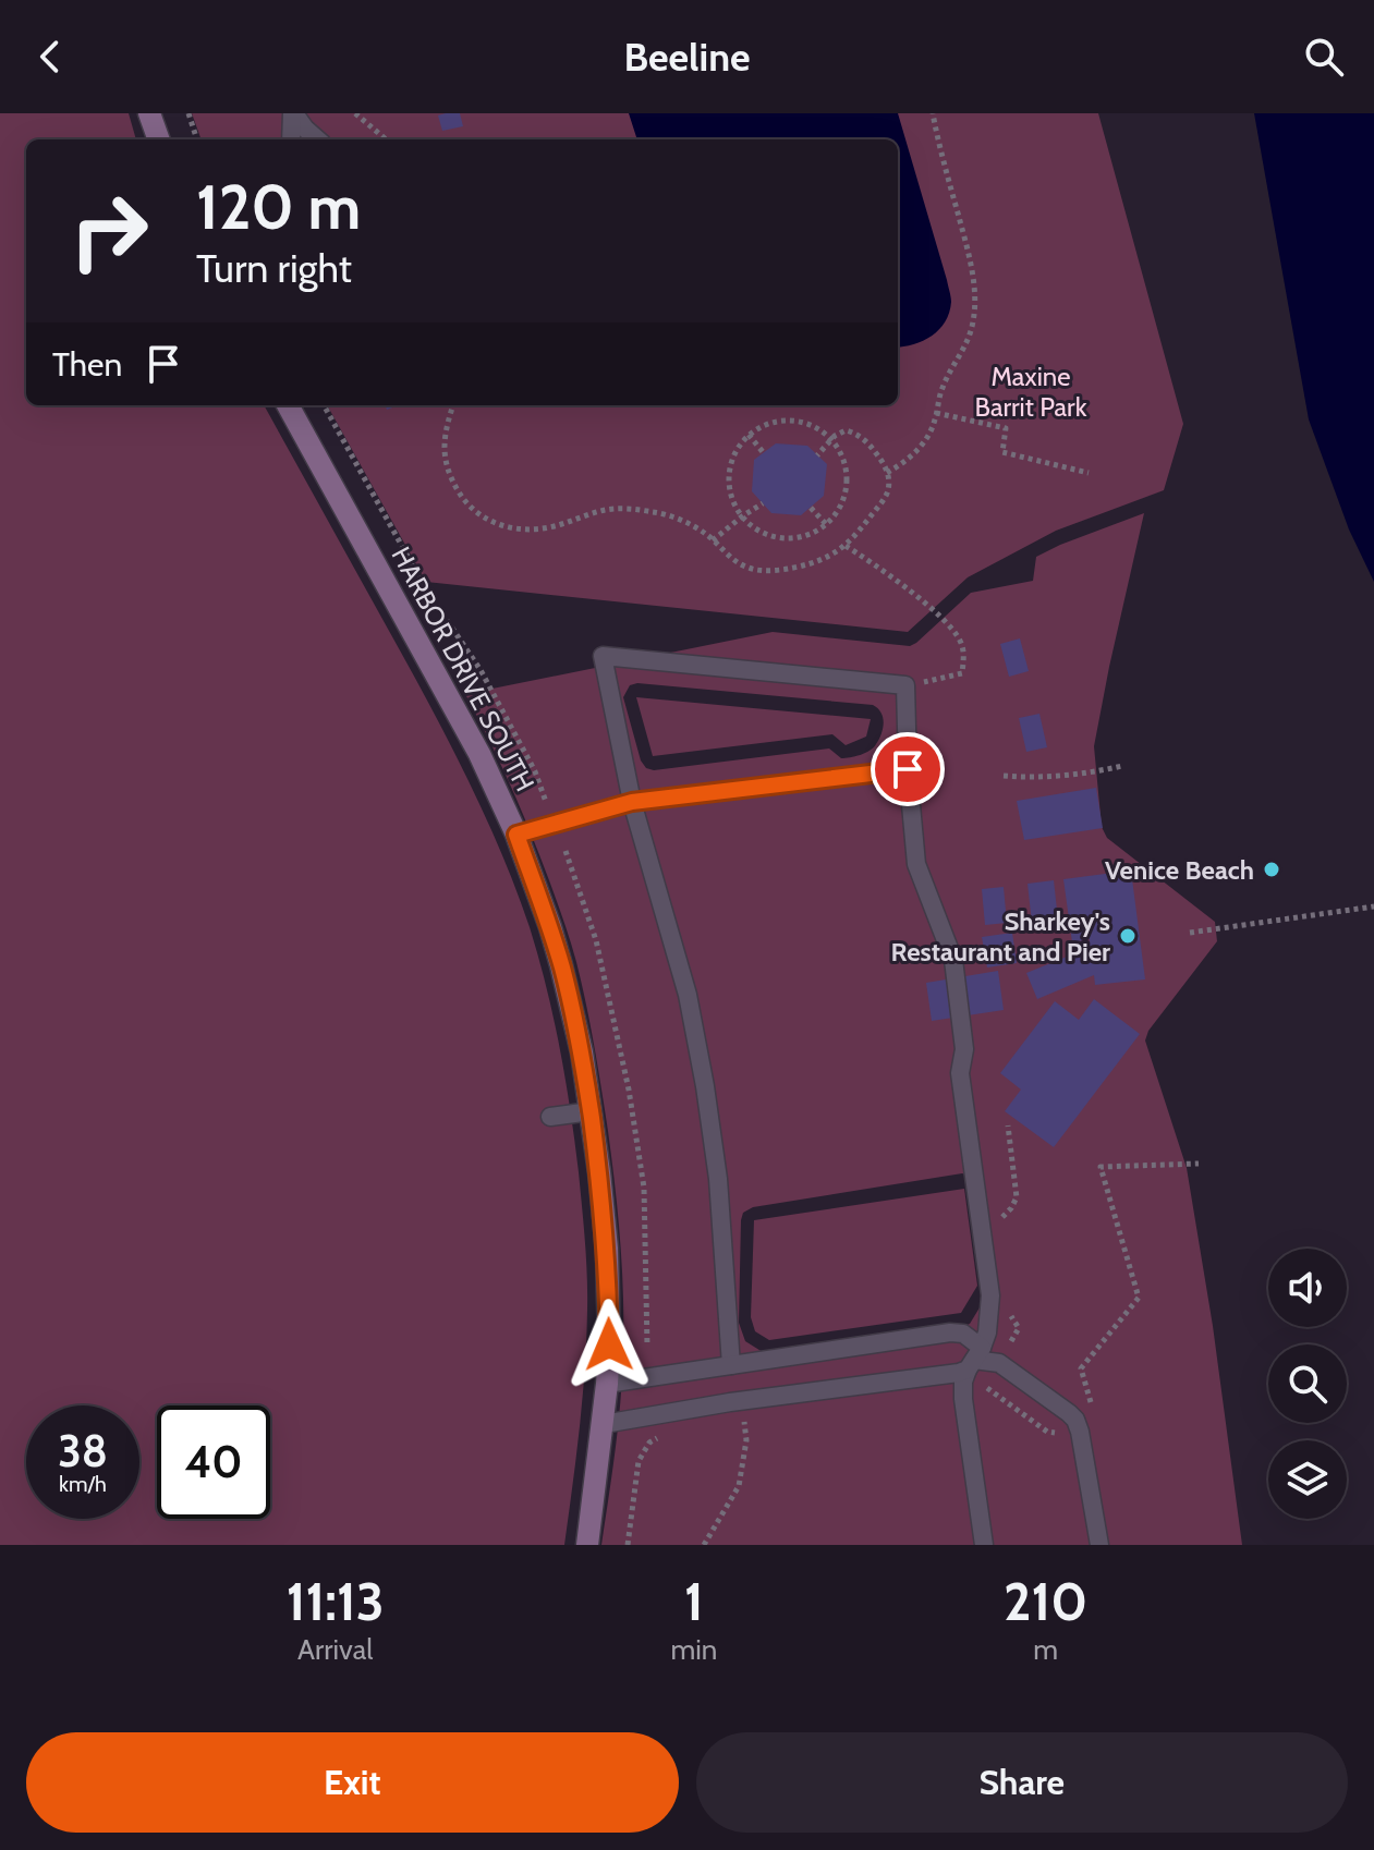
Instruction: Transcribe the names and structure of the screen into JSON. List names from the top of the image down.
{
  "streets": {
    "street": ["HARBOR DRIVE SOUTH"]
  },
  "parks": ["Maxine Barrit Park"],
  "places": ["Venice Beach", "Sharkey's Restaurant and Pier"],
  "page": {
    "header": "Beeline",
    "turn": ["120 m", "Turn right"],
    "then": "Then",
    "speed": "38 km/h",
    "limit": "40",
    "eta": [
      "11:13",
      "Arrival",
      "1",
      "min",
      "210",
      "m"
    ],
    "buttons": ["Exit", "Share"]
  }
}
